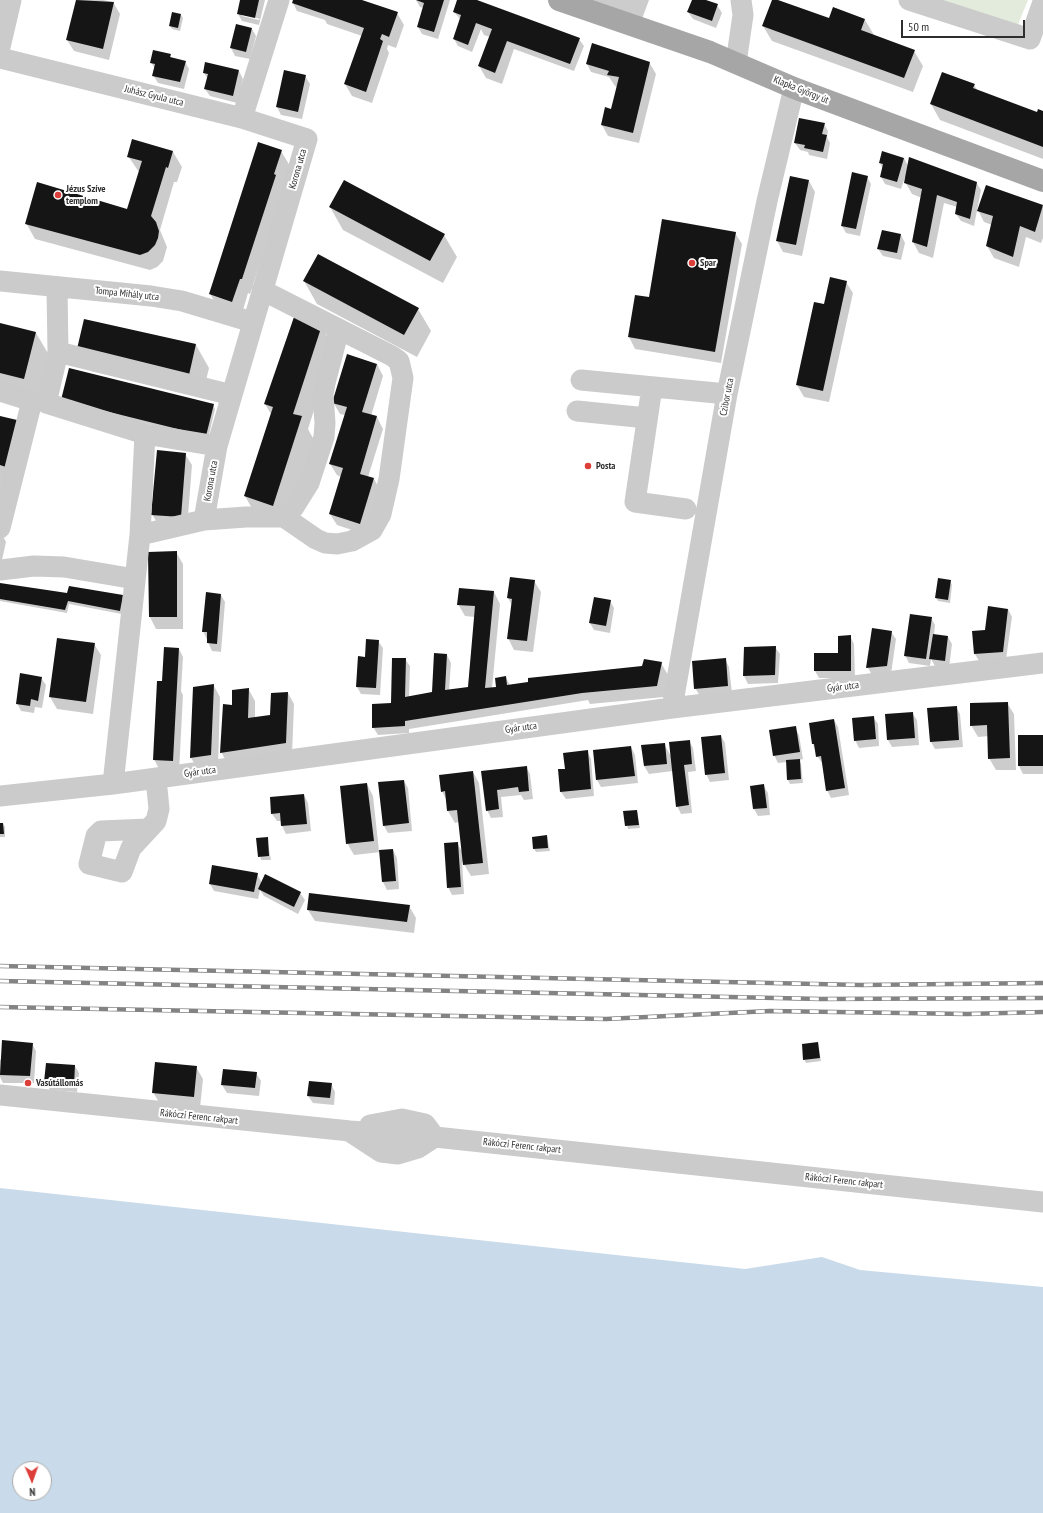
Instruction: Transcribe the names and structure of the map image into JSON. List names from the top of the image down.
{
  "streets": {
    "main road": ["Klapka György út"],
    "street": [
      "Juhász Gyula utca",
      "Korona utca",
      "Tompa Mihály utca",
      "Czibor utca",
      "Gyár utca",
      "Rákóczi Ferenc rakpart"
    ]
  },
  "crossings": [
    ["Klapka György út", "Czibor utca"],
    ["Juhász Gyula utca", "Korona utca"],
    ["Korona utca", "Tompa Mihály utca"],
    ["Czibor utca", "Gyár utca"]
  ],
  "places": [
    "Jézus Szíve templom",
    "Spar",
    "Posta",
    "Vasútállomás"
  ],
  "scale_bar": "50 m",
  "north": "bottom"
}
